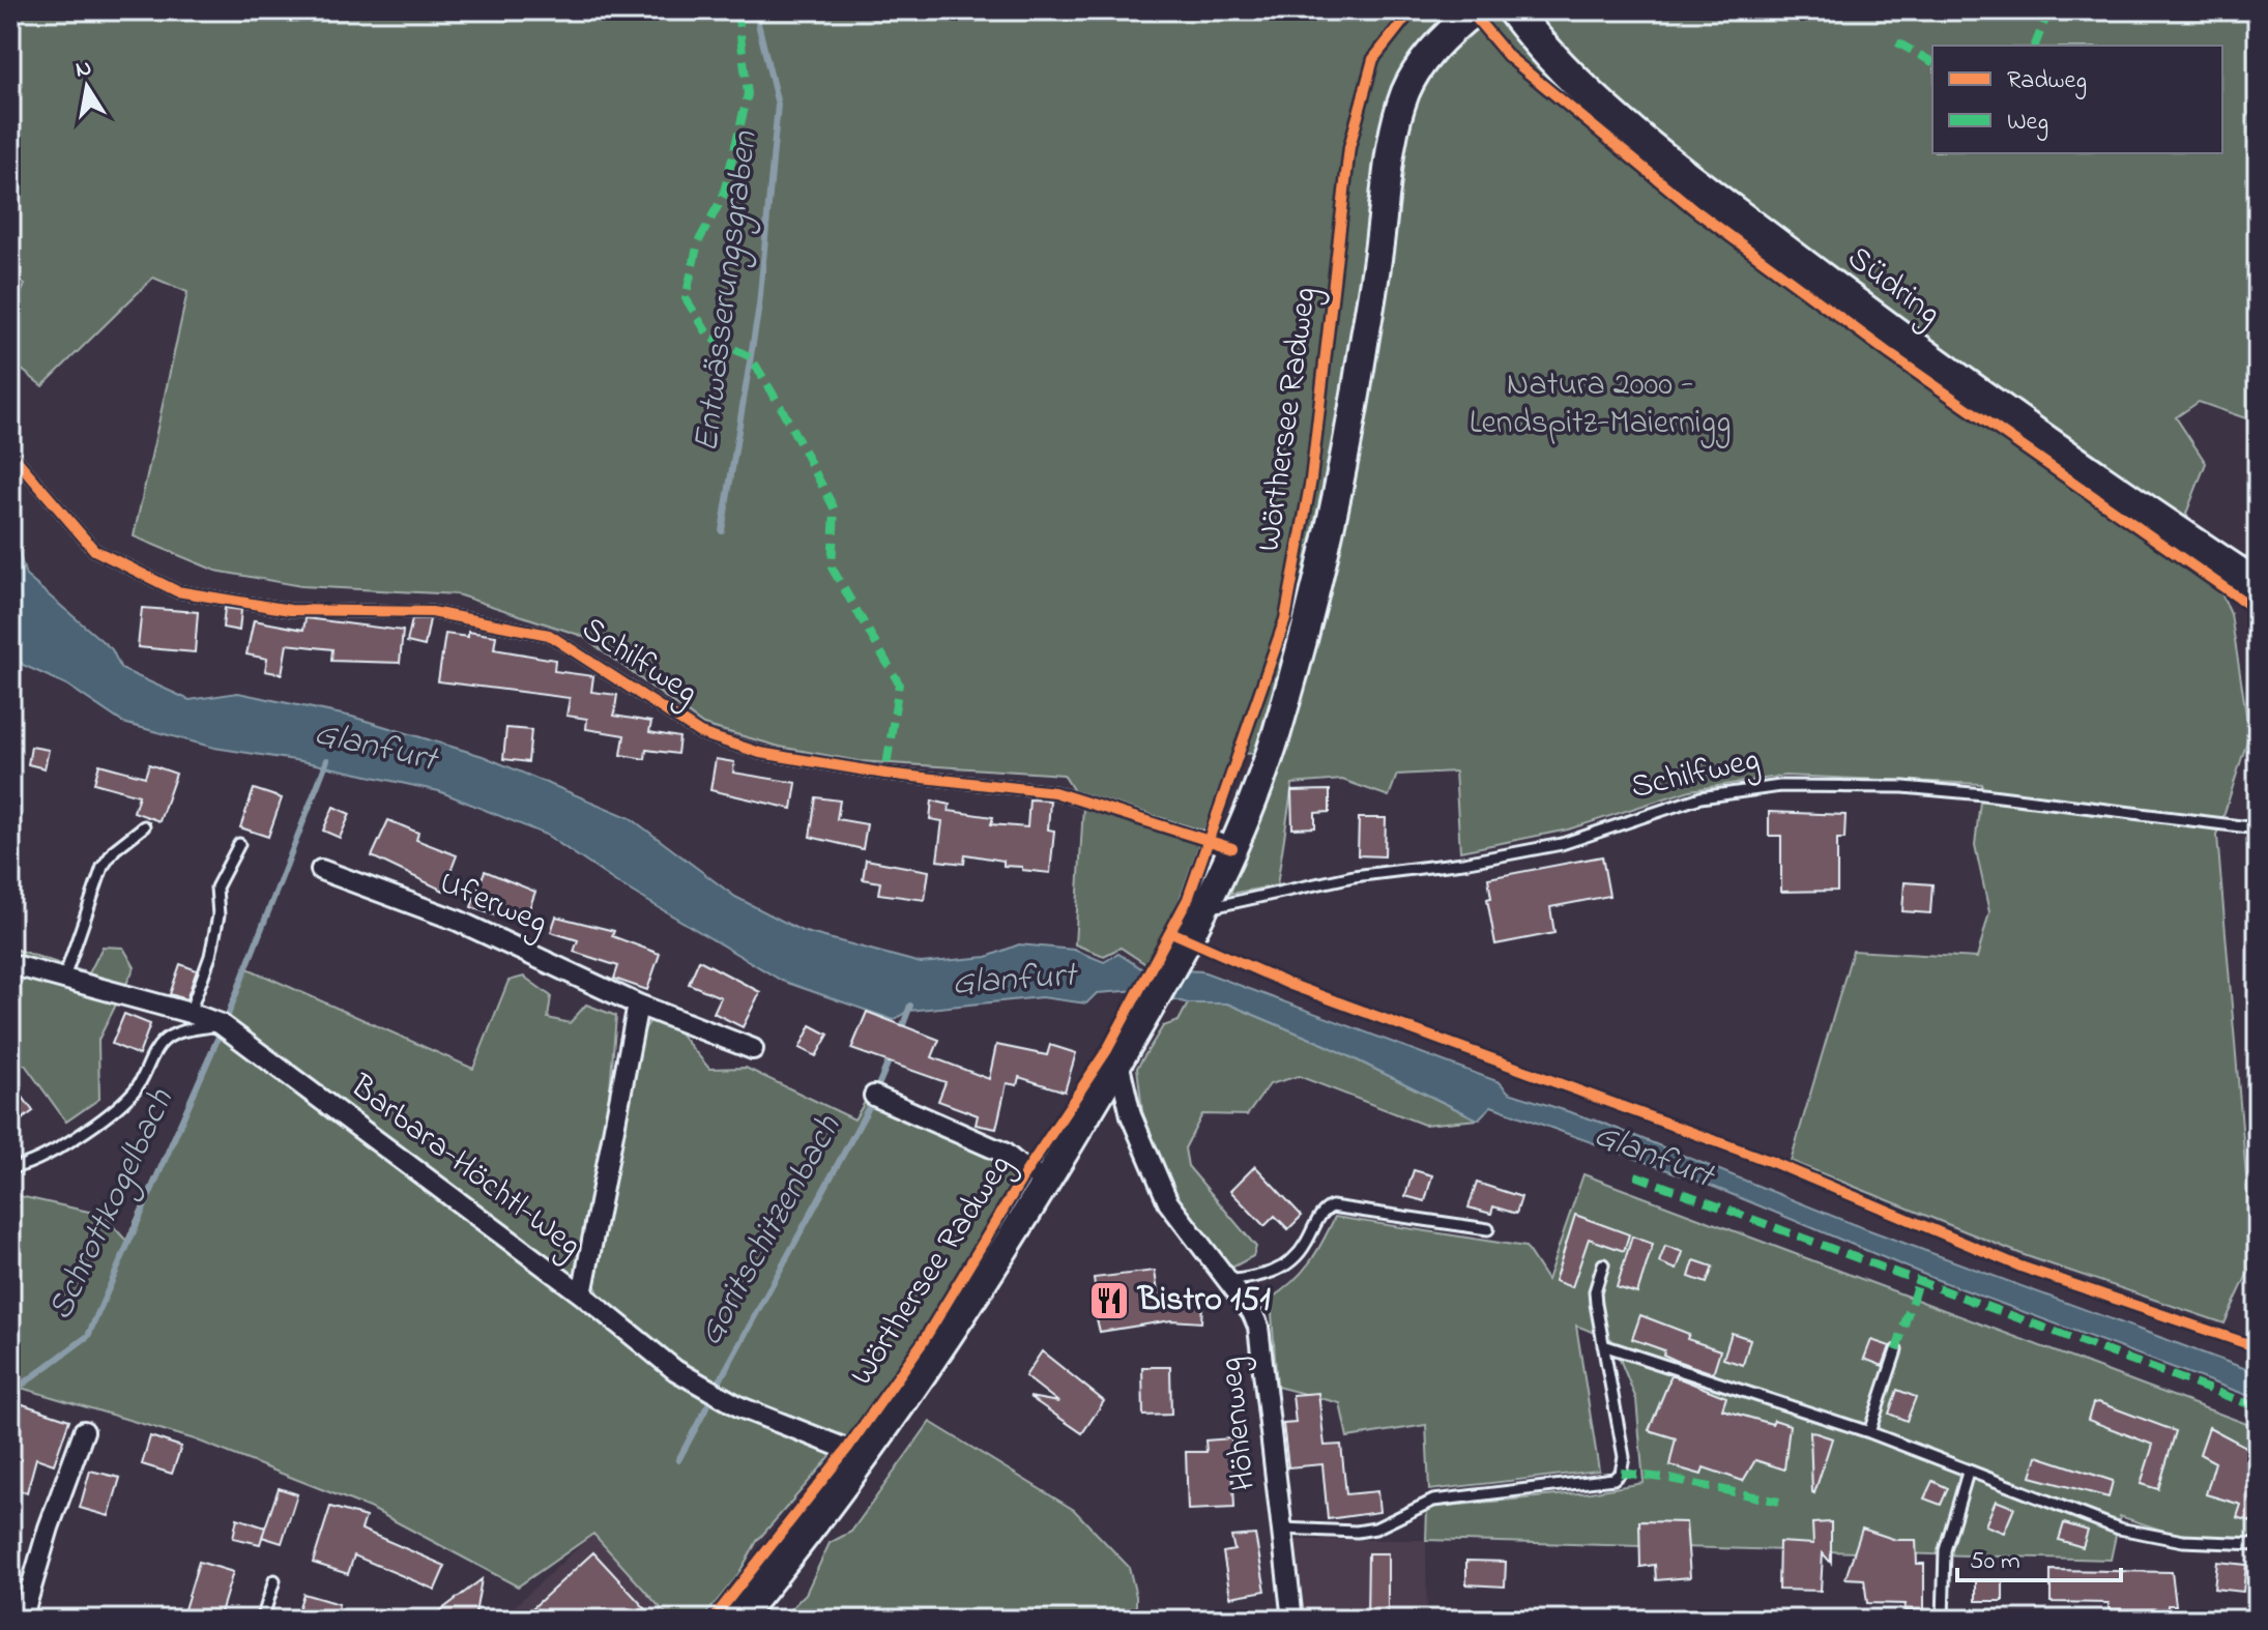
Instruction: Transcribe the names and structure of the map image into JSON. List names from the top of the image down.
{
  "streets": {
    "main road": ["Südring"],
    "street": ["Uferweg", "Barbara-Höchtl-Weg", "Höhenweg"],
    "lane": ["Schilfweg"],
    "cycle path": ["Wörthersee Radweg"]
  },
  "water": [
    "Entwässerungsgraben",
    "Glanfurt",
    "Schrottkogelbach",
    "Goritschitzenbach"
  ],
  "parks": ["Natura 2000 - Lendspitz-Maiernigg"],
  "places": {
    "restaurant": ["Bistro 151"]
  },
  "legend": ["Radweg", "Weg"],
  "scale_bar": "50 m",
  "north": "top"
}
